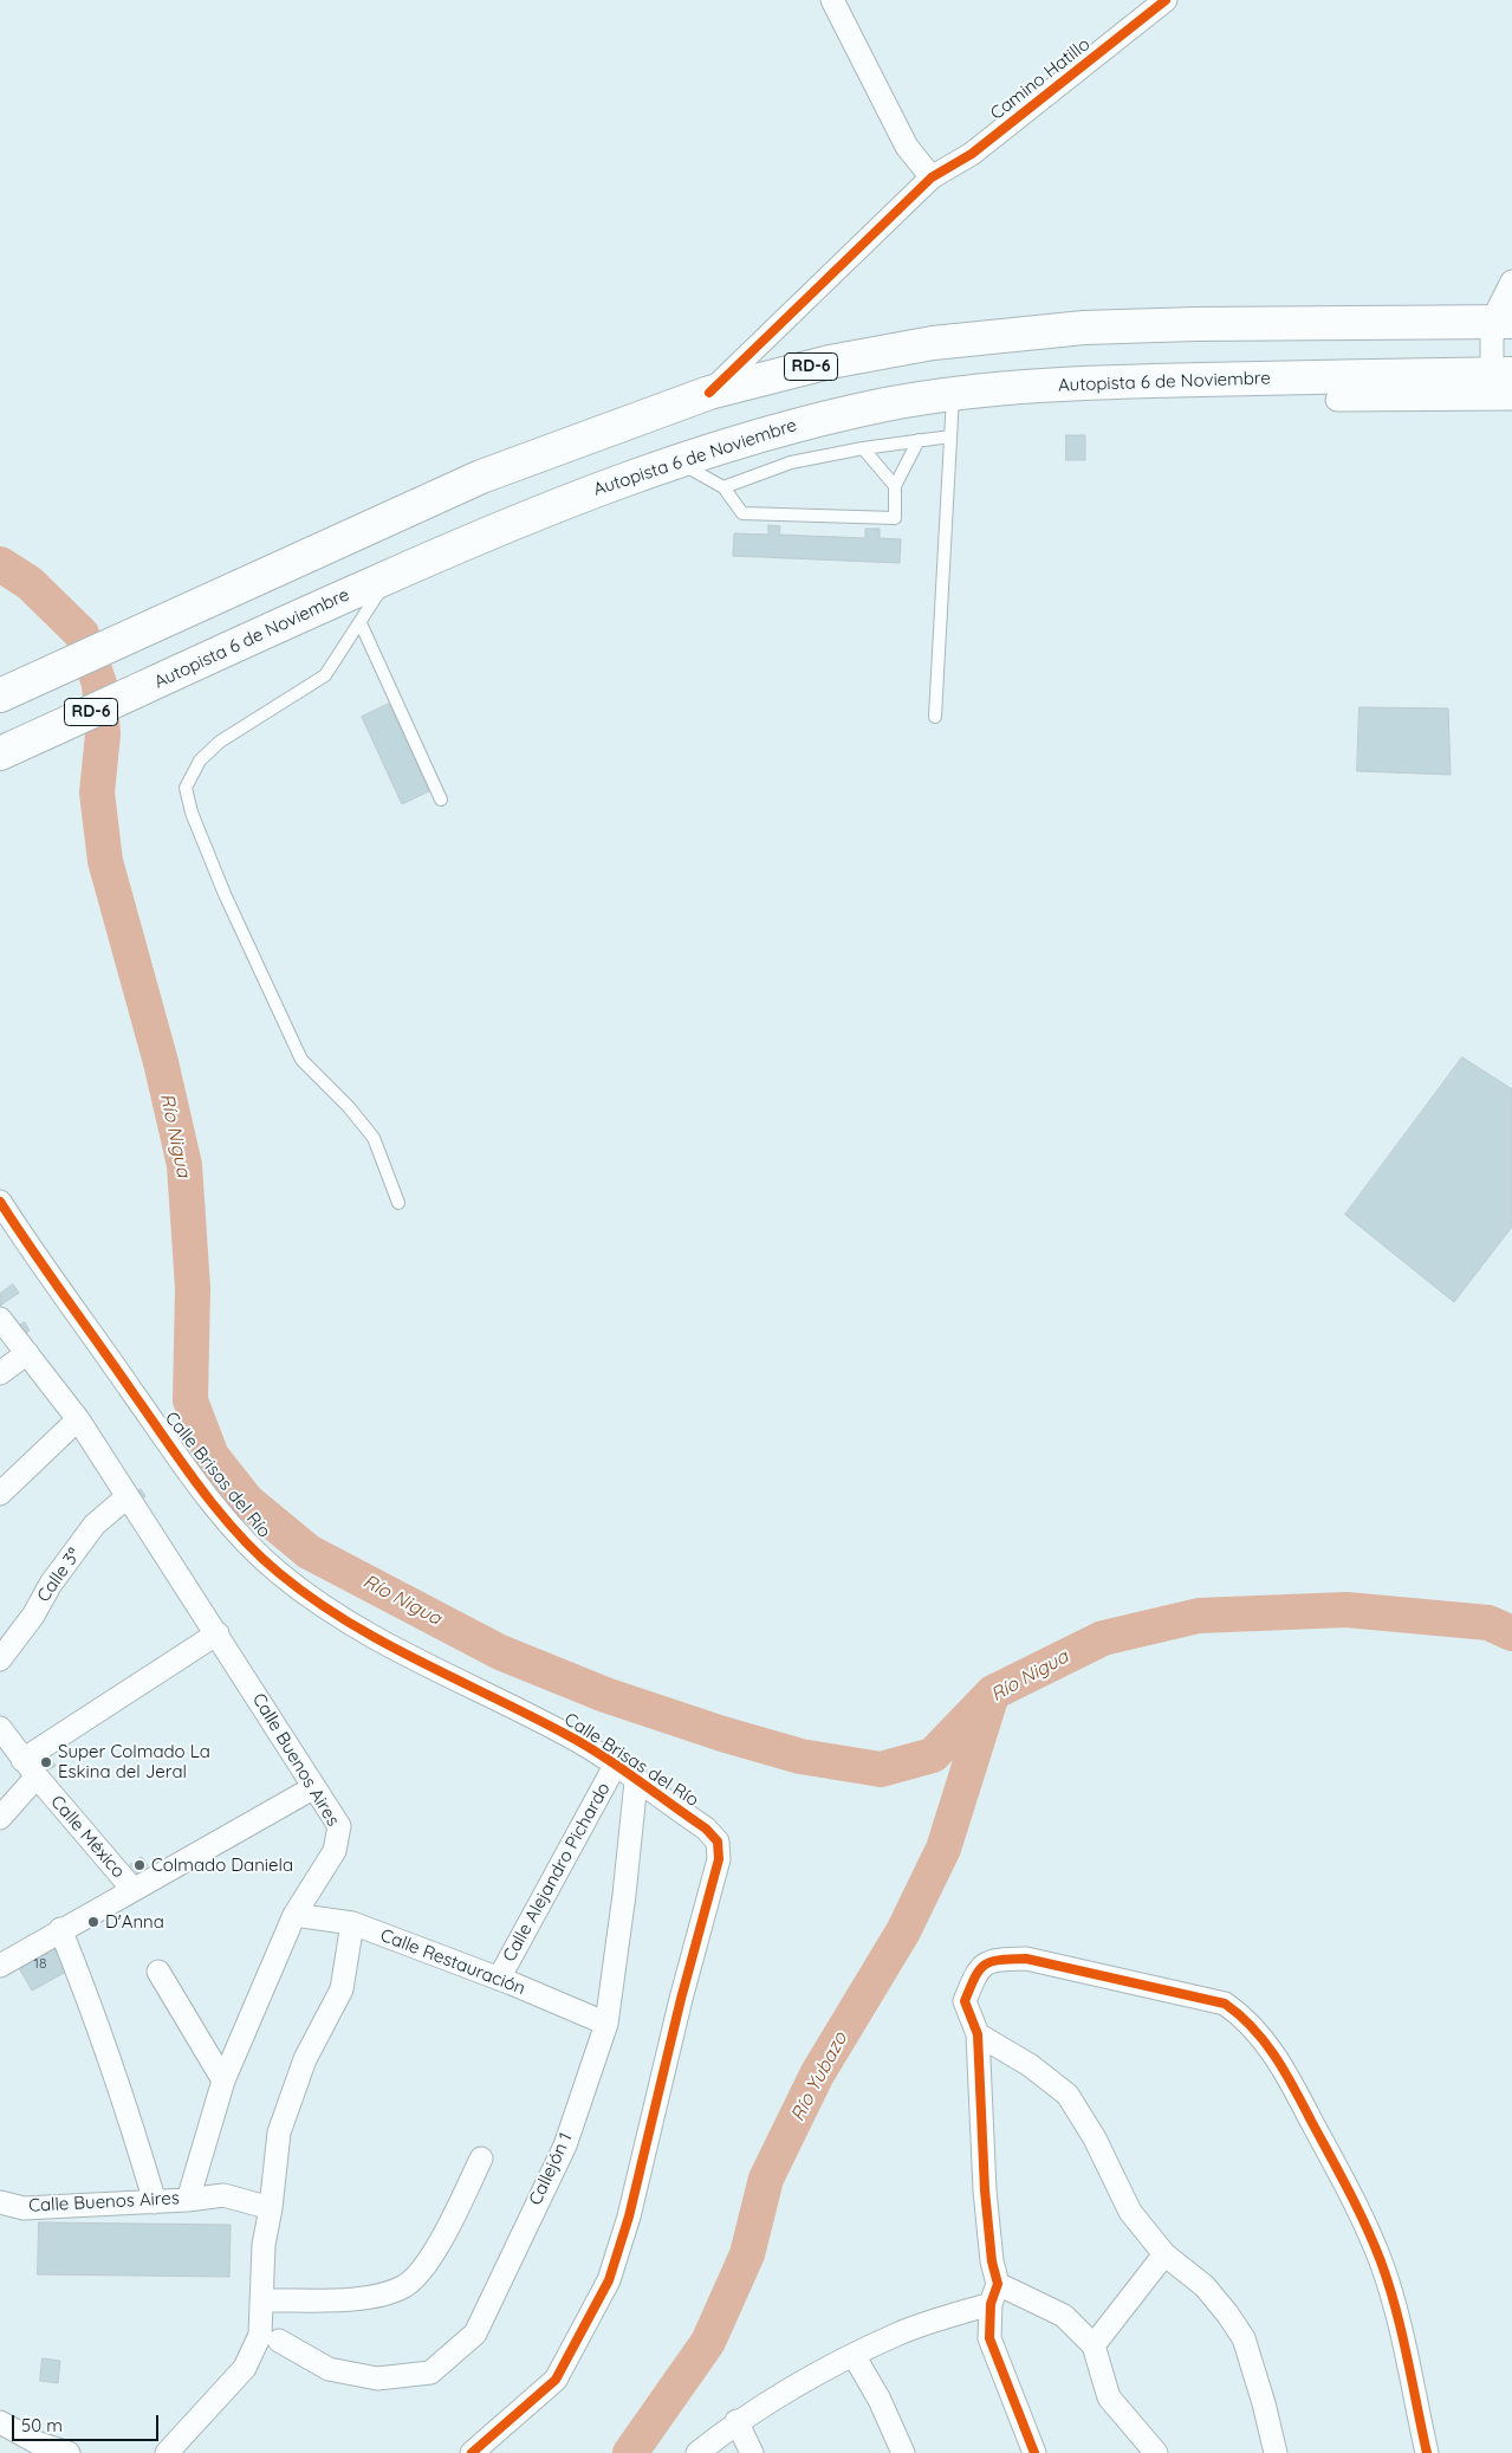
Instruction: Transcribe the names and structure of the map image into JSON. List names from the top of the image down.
{
  "streets": {
    "highway": ["RD-6", "Autopista 6 de Noviembre"],
    "street": [
      "Camino Hatillo",
      "Calle Brisas del Río",
      "Calle 3ª",
      "Calle Buenos Aires",
      "Calle México",
      "Calle Alejandro Pichardo",
      "Calle Restauración",
      "Callejón 1"
    ]
  },
  "crossings": [
    ["Camino Hatillo", "RD-6"],
    ["Calle Brisas del Río", "Calle Alejandro Pichardo"],
    ["Calle Brisas del Río", "Callejón 1"],
    ["Calle 3ª", "Calle Buenos Aires"],
    ["Calle Buenos Aires", "Calle Restauración"],
    ["Calle Alejandro Pichardo", "Calle Restauración"],
    ["Calle Restauración", "Callejón 1"]
  ],
  "water": ["Río Nigua", "Río Yubazo"],
  "places": ["Super Colmado La Eskina del Jeral", "Colmado Daniela", "D'Anna"],
  "house_numbers": ["18"],
  "scale_bar": "50 m"
}
